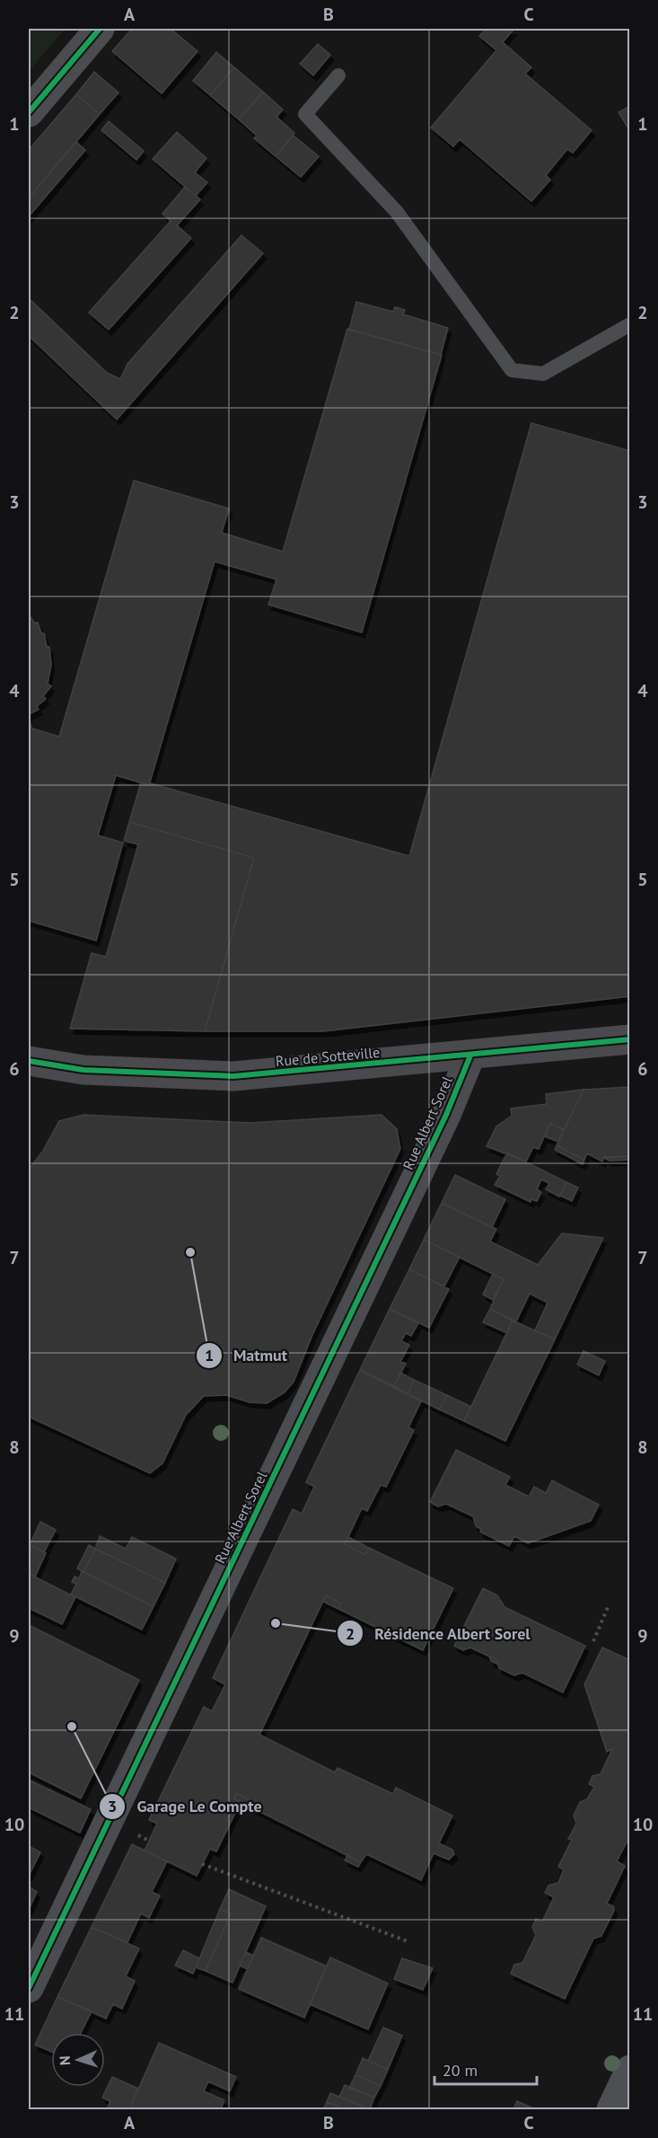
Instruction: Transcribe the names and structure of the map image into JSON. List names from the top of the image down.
{
  "streets": {
    "street": ["Rue de Sotteville", "Rue Albert Sorel"]
  },
  "crossings": [
    ["Rue de Sotteville", "Rue Albert Sorel"]
  ],
  "places": ["Matmut", "Résidence Albert Sorel", "Garage Le Compte"],
  "scale_bar": "20 m",
  "north": "left",
  "grid": {
    "columns": ["A", "B", "C"],
    "rows": [
      "1",
      "2",
      "3",
      "4",
      "5",
      "6",
      "7",
      "8",
      "9",
      "10",
      "11"
    ]
  }
}
